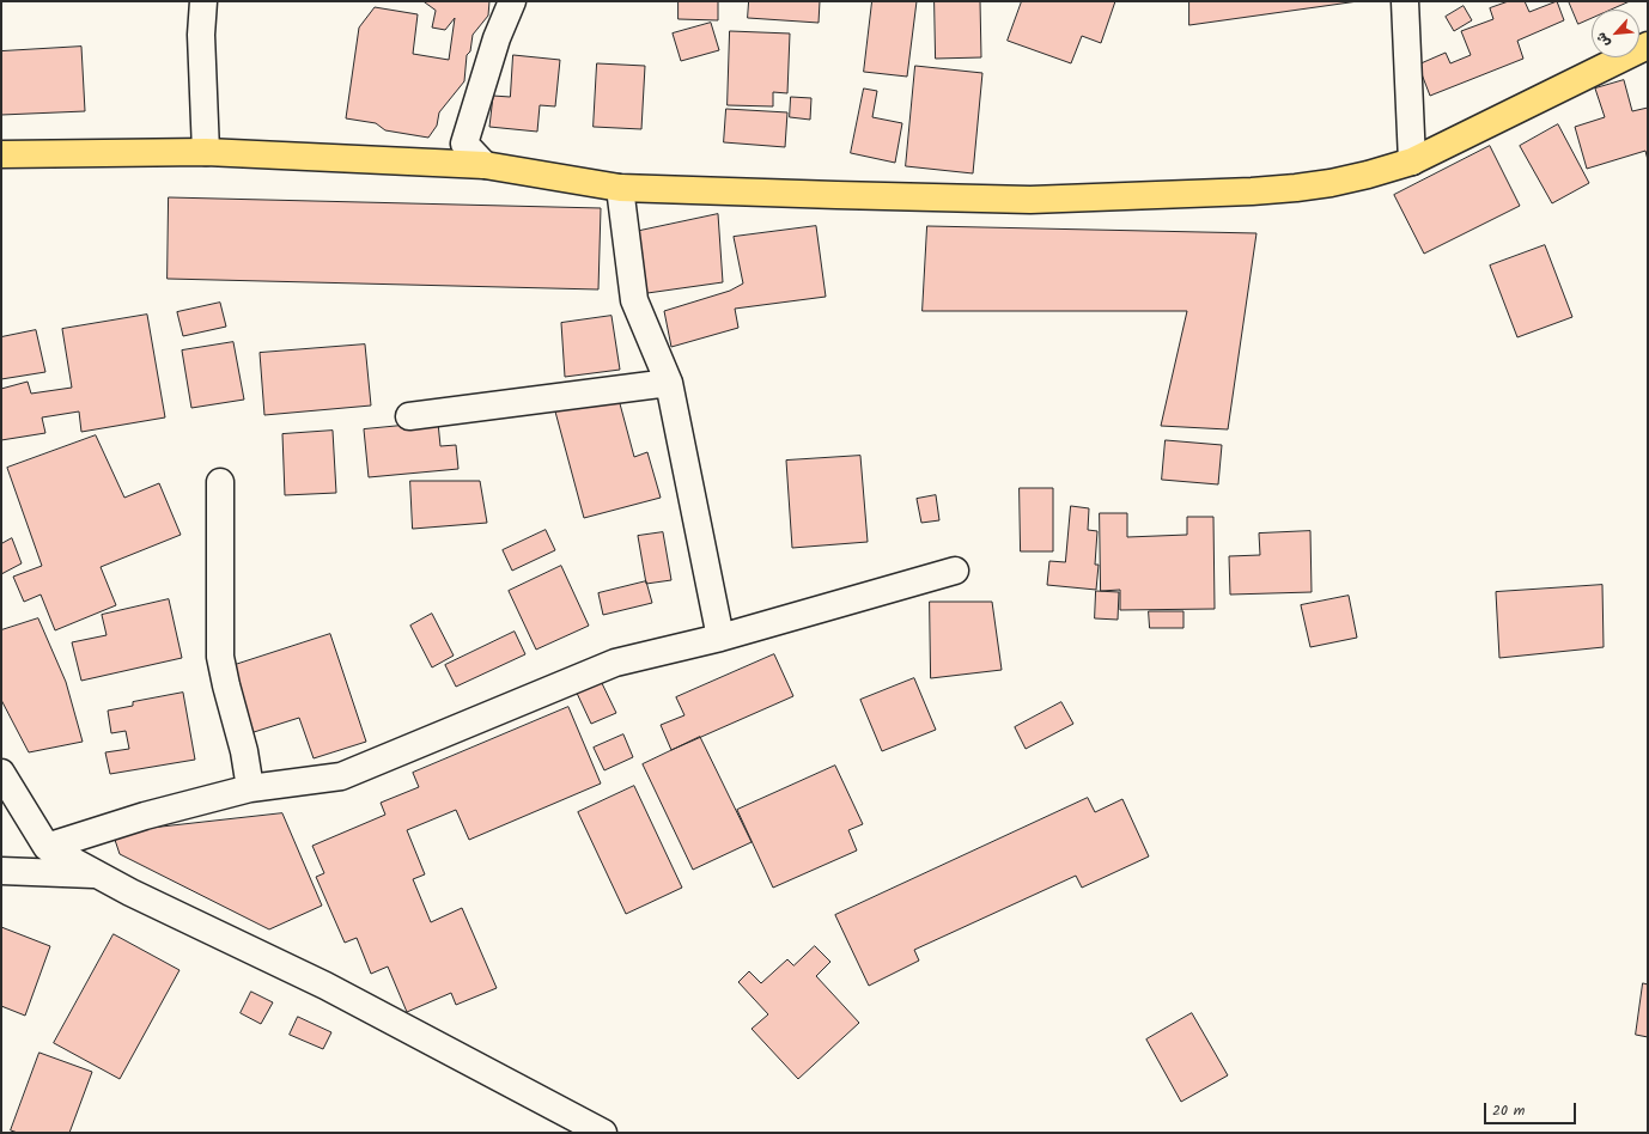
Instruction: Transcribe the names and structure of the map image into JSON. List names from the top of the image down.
{
  "scale_bar": "20 m",
  "north": "bottom left"
}
